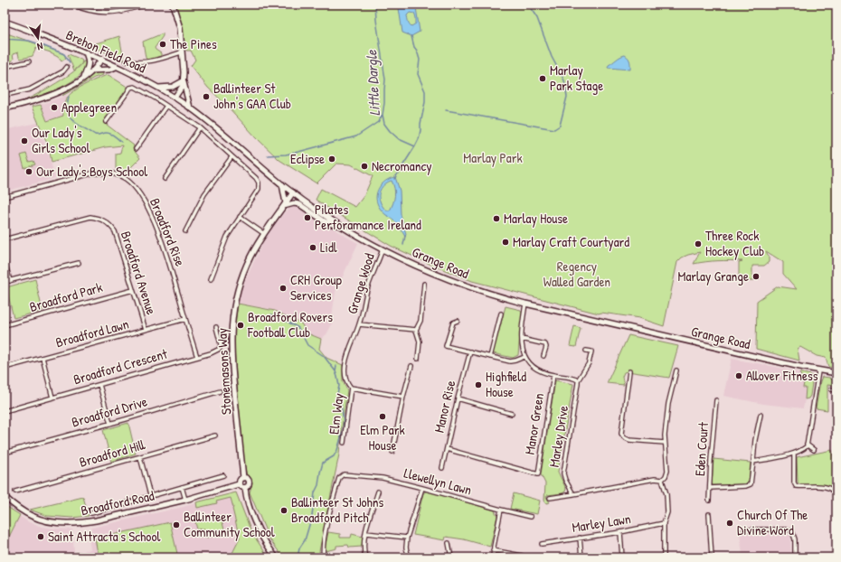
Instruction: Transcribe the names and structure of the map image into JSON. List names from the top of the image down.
{
  "streets": {
    "main road": [
      "Brehon Field Road",
      "Grange Road",
      "Stonemasons Way",
      "Broadford Road"
    ],
    "street": [
      "Broadford Rise",
      "Broadford Avenue",
      "Grange Wood",
      "Broadford Park",
      "Broadford Lawn",
      "Broadford Crescent",
      "Manor Rise",
      "Broadford Drive",
      "Elm Way",
      "Manor Green",
      "Marley Drive",
      "Eden Court",
      "Broadford Hill",
      "Llewellyn Lawn",
      "Marley Lawn"
    ]
  },
  "crossings": [
    ["Brehon Field Road", "Grange Road"],
    ["Broadford Rise", "Broadford Lawn"],
    ["Broadford Rise", "Broadford Crescent"],
    ["Grange Road", "Grange Wood"],
    ["Grange Road", "Stonemasons Way"],
    ["Broadford Avenue", "Broadford Park"],
    ["Broadford Avenue", "Broadford Lawn"],
    ["Grange Wood", "Elm Way"],
    ["Stonemasons Way", "Broadford Road"],
    ["Manor Rise", "Manor Green"]
  ],
  "water": ["Little Dargle"],
  "parks": ["Marlay Park", "Regency Walled Garden"],
  "places": [
    "The Pines",
    "Marlay Park Stage",
    "Ballinteer St John's GAA Club",
    "Applegreen",
    "Our Lady's Girls School",
    "Eclipse",
    "Necromancy",
    "Our Lady's Boys School",
    "Pilates Perforamance Ireland",
    "Marlay House",
    "Marlay Craft Courtyard",
    "Three Rock Hockey Club",
    "Lidl",
    "Marlay Grange",
    "CRH Group Services",
    "Broadford Rovers Football Club",
    "Allover Fitness",
    "Highfield House",
    "Elm Park House",
    "Ballinteer St Johns Broadford Pitch",
    "Church Of The Divine Word",
    "Ballinteer Community School",
    "Saint Attracta's School"
  ],
  "north": "bottom"
}
